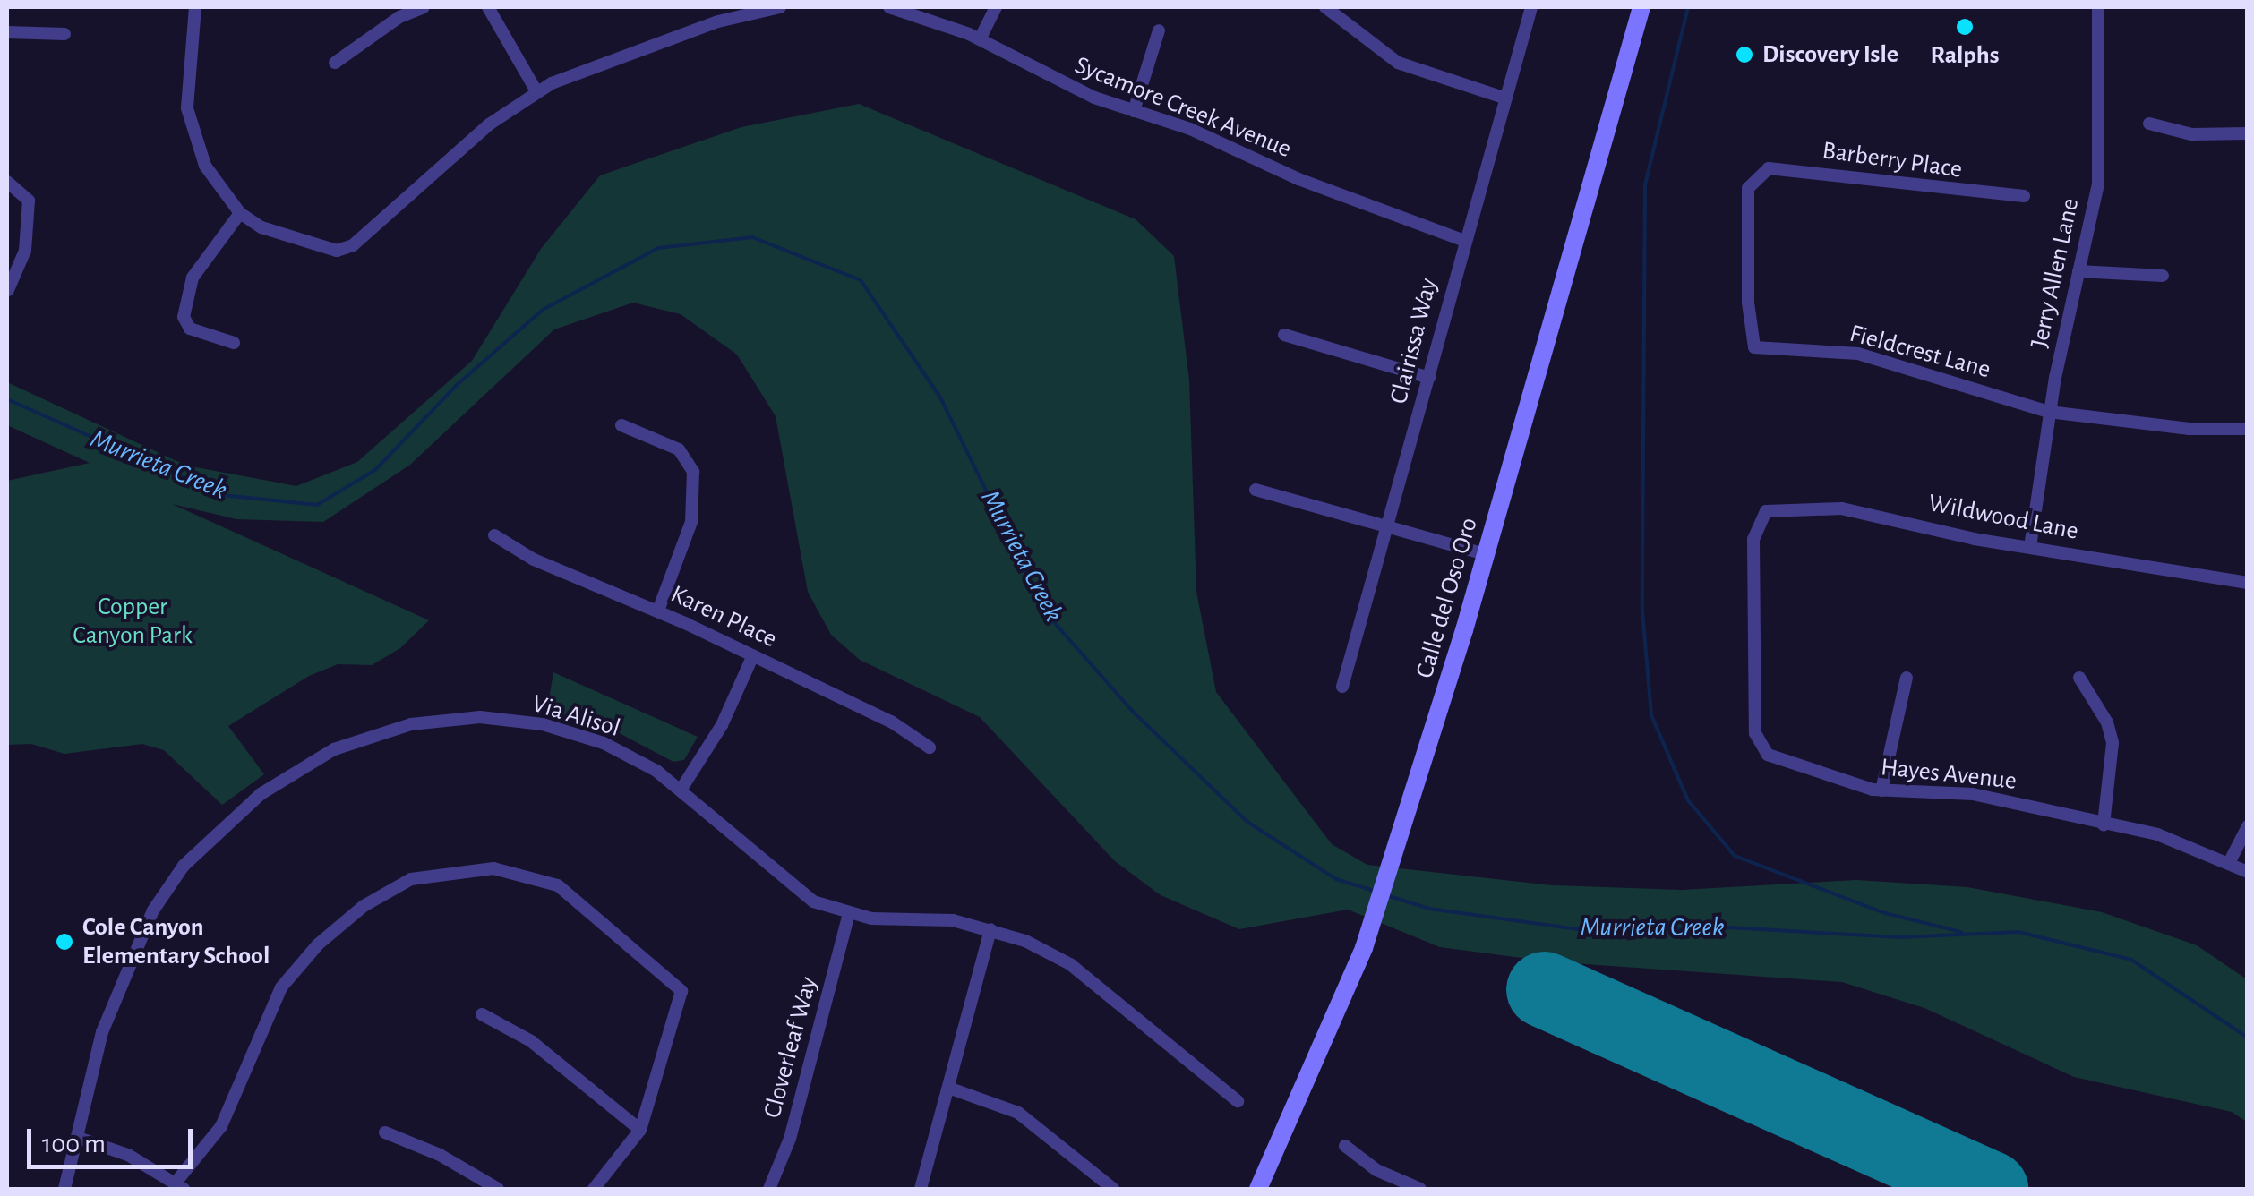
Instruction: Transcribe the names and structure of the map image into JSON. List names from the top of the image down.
{
  "streets": {
    "main road": ["Calle del Oso Oro"],
    "street": [
      "Sycamore Creek Avenue",
      "Barberry Place",
      "Jerry Allen Lane",
      "Clairissa Way",
      "Fieldcrest Lane",
      "Wildwood Lane",
      "Karen Place",
      "Via Alisol",
      "Hayes Avenue",
      "Cloverleaf Way"
    ]
  },
  "crossings": [
    ["Sycamore Creek Avenue", "Clairissa Way"],
    ["Barberry Place", "Fieldcrest Lane"],
    ["Jerry Allen Lane", "Fieldcrest Lane"],
    ["Jerry Allen Lane", "Wildwood Lane"],
    ["Wildwood Lane", "Hayes Avenue"],
    ["Via Alisol", "Cloverleaf Way"]
  ],
  "water": ["Murrieta Creek"],
  "parks": ["Copper Canyon Park"],
  "places": ["Ralphs", "Discovery Isle", "Cole Canyon Elementary School"],
  "scale_bar": "100 m"
}
